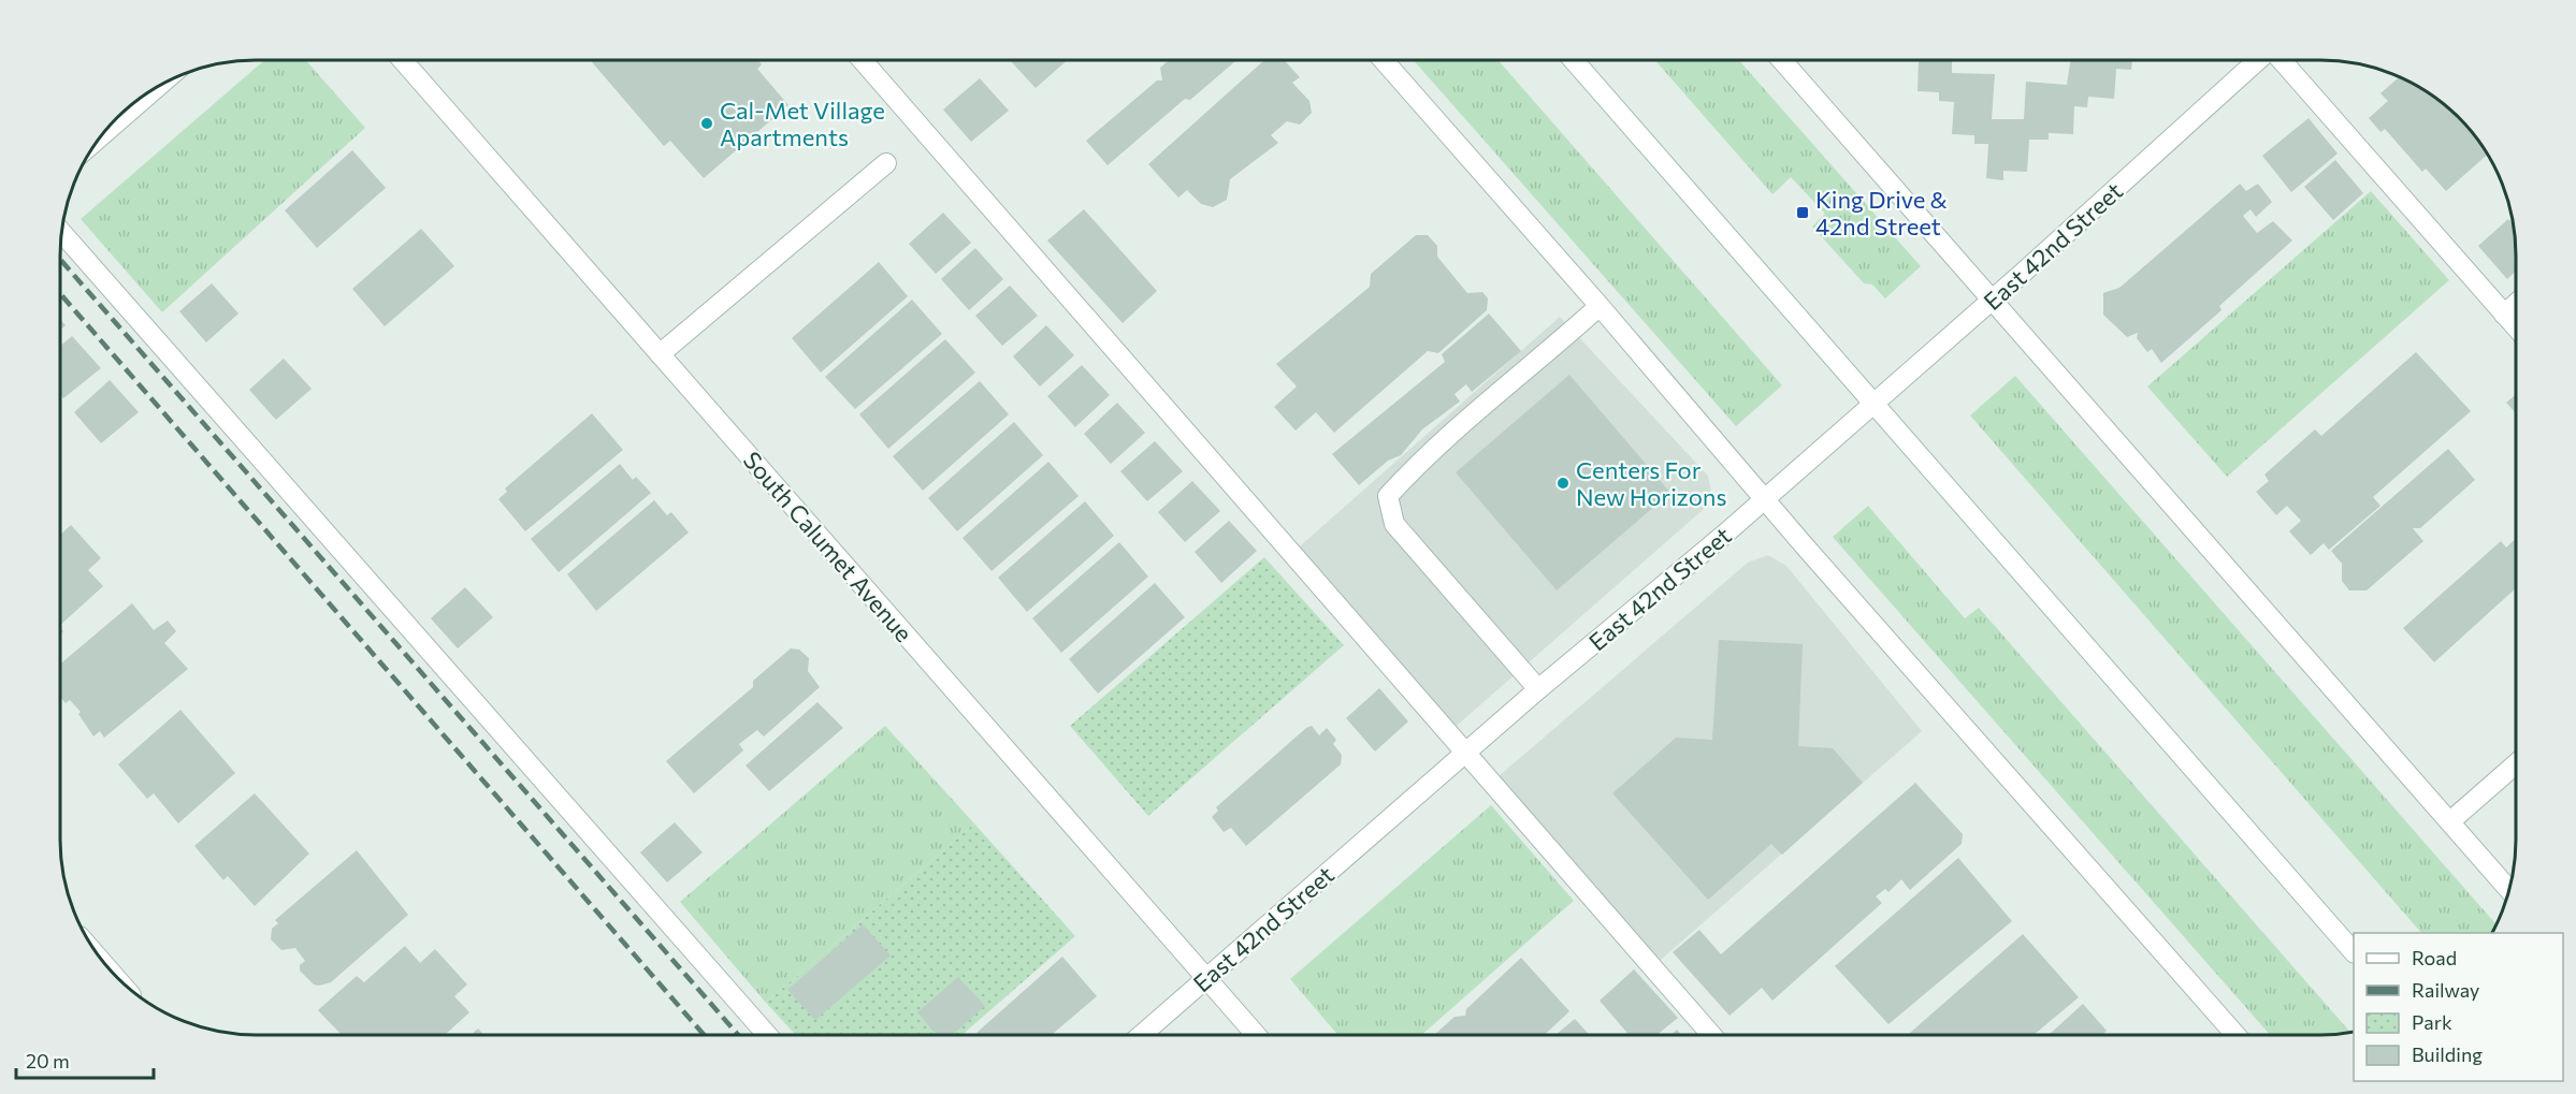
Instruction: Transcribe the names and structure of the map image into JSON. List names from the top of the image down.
{
  "streets": {
    "street": ["East 42nd Street", "South Calumet Avenue"]
  },
  "crossings": [
    ["East 42nd Street", "South Calumet Avenue"]
  ],
  "places": {
    "other": ["Cal-Met Village Apartments", "Centers For New Horizons"],
    "transit": ["King Drive & 42nd Street"]
  },
  "legend": [
    "Road",
    "Railway",
    "Park",
    "Building"
  ],
  "scale_bar": "20 m"
}
